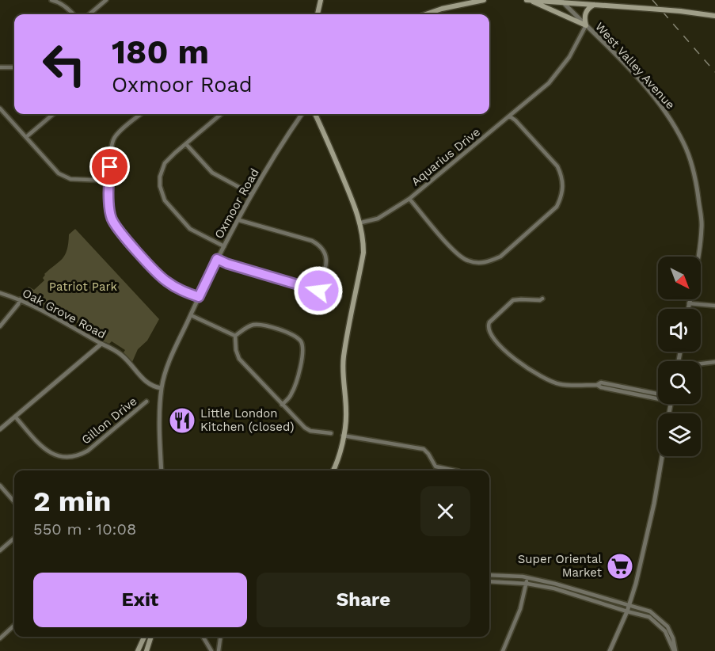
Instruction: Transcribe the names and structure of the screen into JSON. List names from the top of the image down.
{
  "streets": {
    "street": [
      "West Valley Avenue",
      "Aquarius Drive",
      "Oxmoor Road",
      "Oak Grove Road",
      "Gillon Drive"
    ]
  },
  "crossings": [
    ["West Valley Avenue", "Aquarius Drive"],
    ["Oxmoor Road", "Oak Grove Road"]
  ],
  "parks": ["Patriot Park"],
  "places": {
    "restaurant": ["Little London Kitchen (closed)"],
    "supermarket": ["Super Oriental Market"]
  },
  "north": "bottom right",
  "page": {
    "turn": ["180 m", "Oxmoor Road"],
    "heading": ["2 min", "550 m · 10:08"],
    "buttons": ["Exit", "Share"]
  }
}
